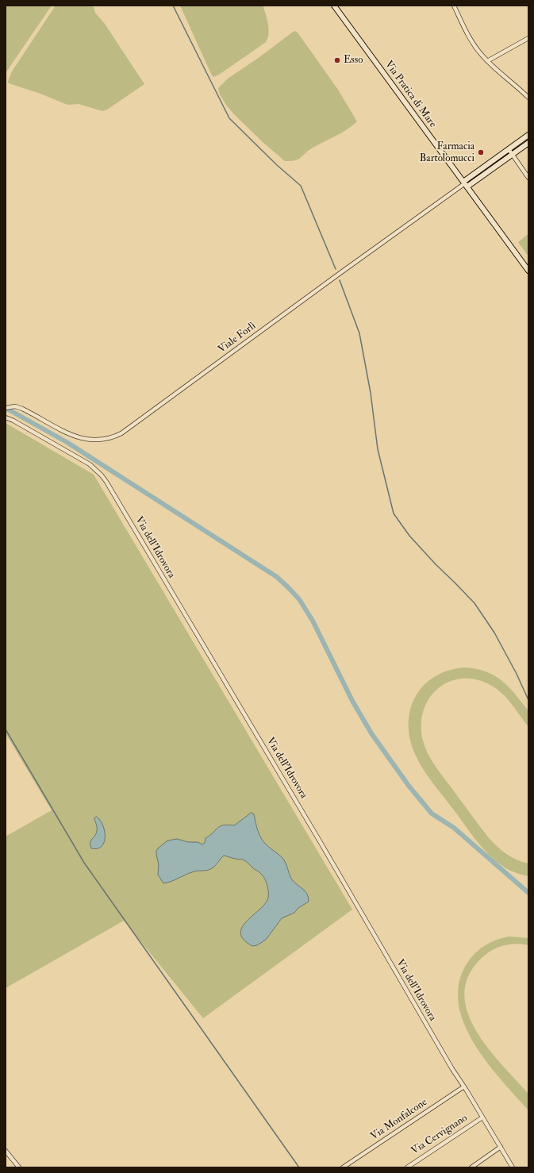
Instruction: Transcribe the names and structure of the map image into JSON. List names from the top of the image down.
{
  "streets": {
    "street": [
      "Via Pratica di Mare",
      "Viale Forlì",
      "Via dell'Idrovora",
      "Via Monfalcone",
      "Via Cervignano"
    ]
  },
  "crossings": [
    ["Via Pratica di Mare", "Viale Forlì"],
    ["Via dell'Idrovora", "Via Monfalcone"],
    ["Via dell'Idrovora", "Via Cervignano"]
  ],
  "places": ["Esso", "Farmacia Bartolomucci"]
}
